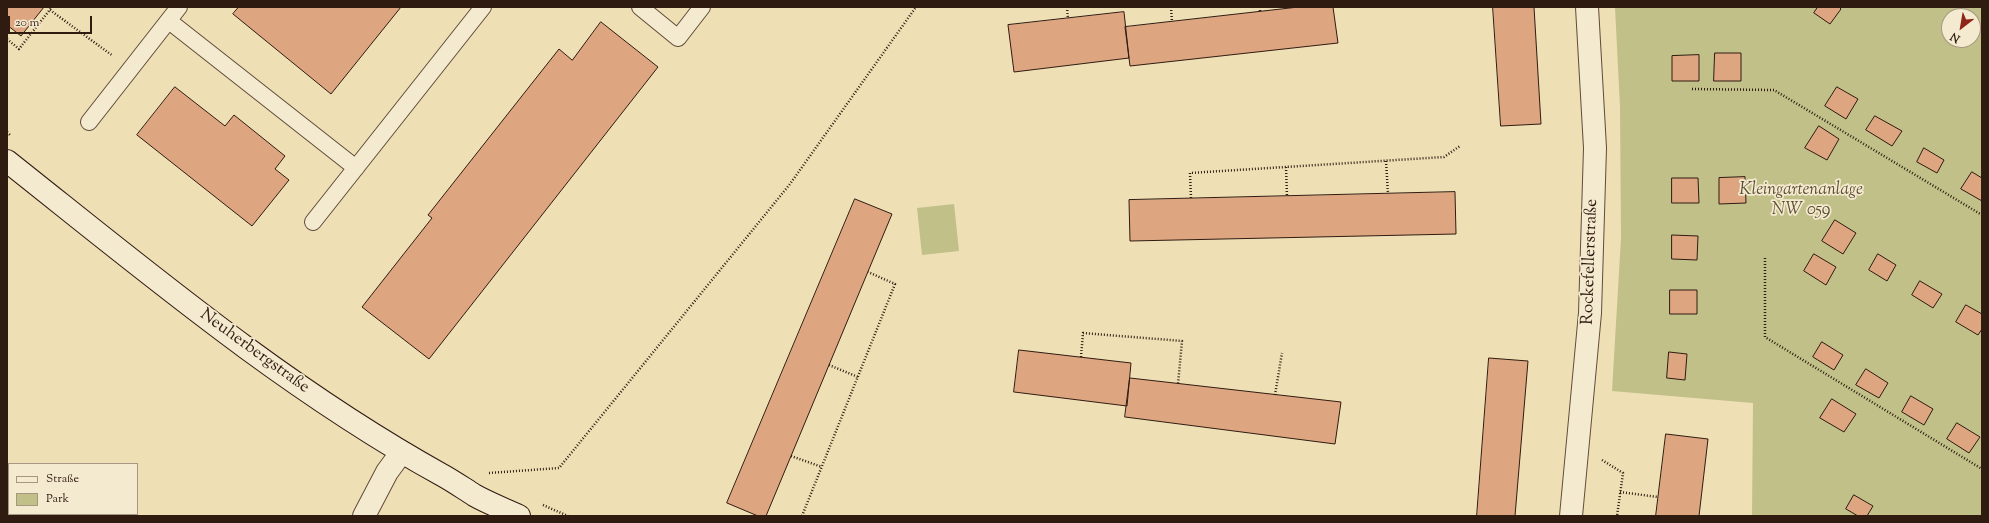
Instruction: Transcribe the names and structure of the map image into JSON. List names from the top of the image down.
{
  "streets": {
    "main road": ["Rockefellerstraße", "Neuherbergstraße"]
  },
  "parks": ["Kleingartenanlage NW 059"],
  "legend": ["Straße", "Park"],
  "scale_bar": "20 m",
  "north": "bottom left"
}
